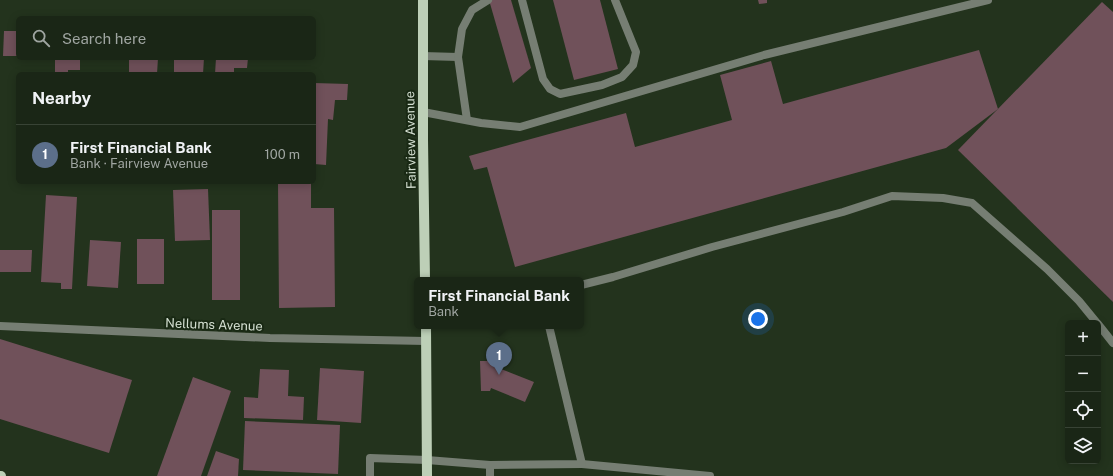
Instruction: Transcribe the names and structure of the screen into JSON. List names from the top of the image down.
{
  "streets": {
    "main road": ["Fairview Avenue"],
    "street": ["Nellums Avenue"]
  },
  "page": {
    "search": "Search here",
    "heading": "Nearby",
    "list": [
      {
        "mark": "1",
        "name": "First Financial Bank",
        "note": "Bank · Fairview Avenue",
        "value": "100 m"
      }
    ],
    "popup": ["First Financial Bank", "Bank"],
    "map_buttons": ["+", "−"],
    "pins": "1"
  }
}
